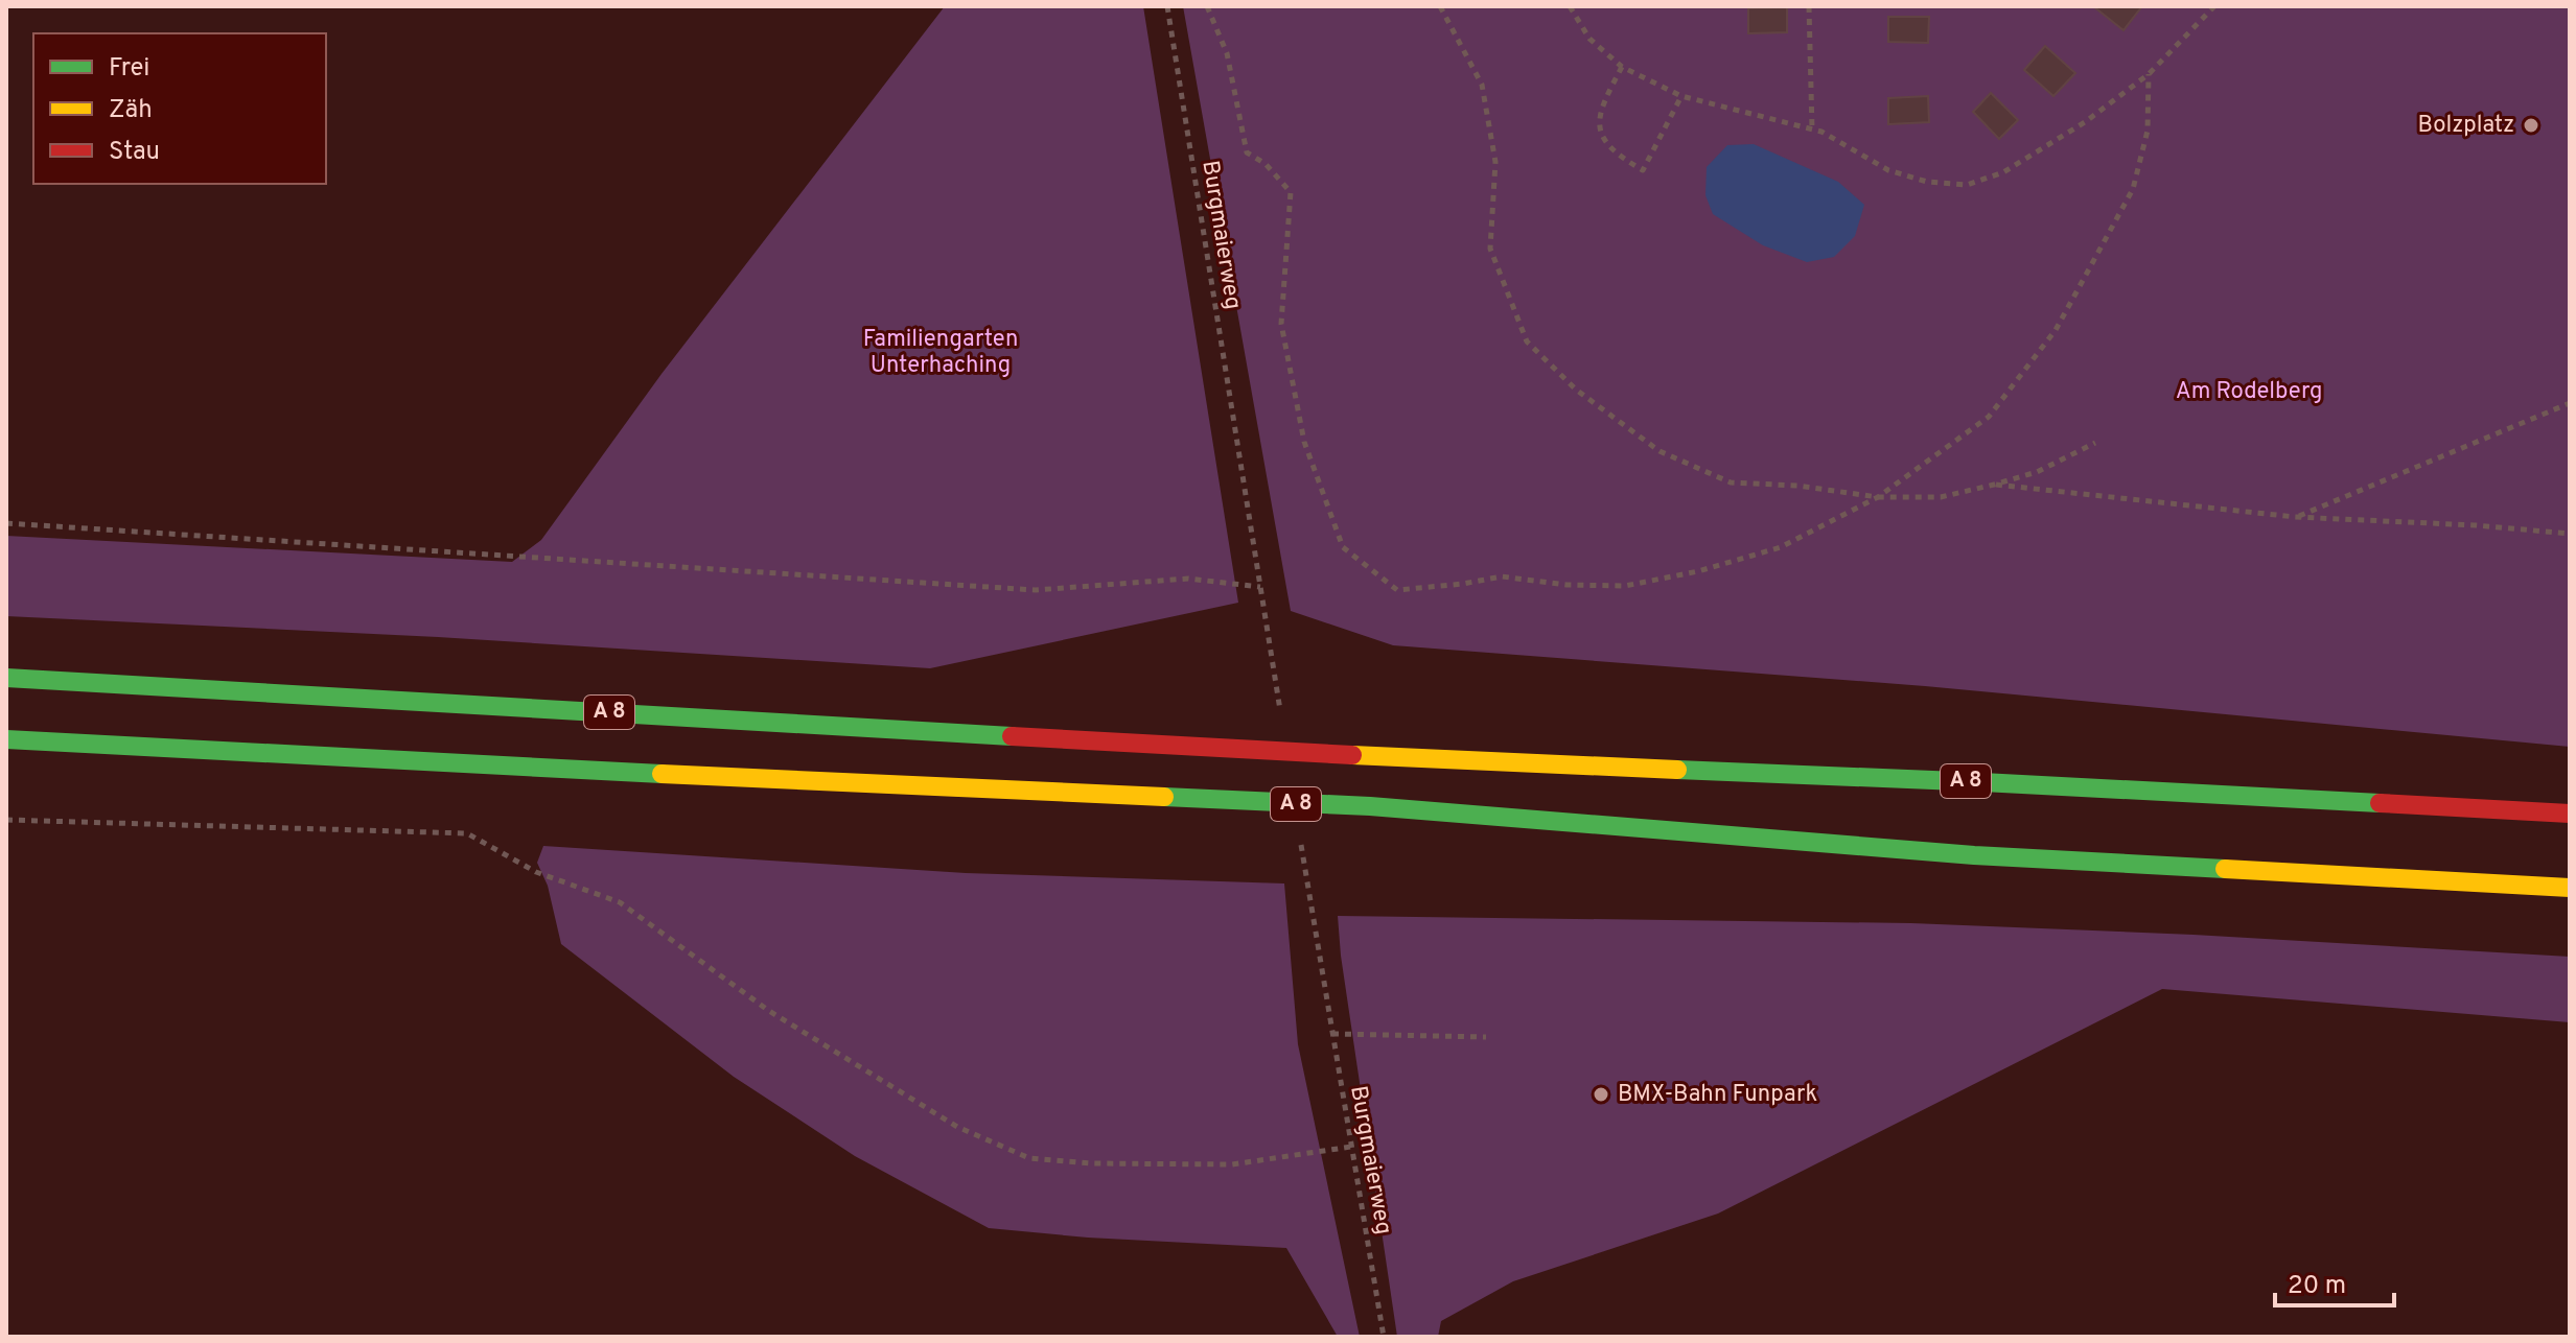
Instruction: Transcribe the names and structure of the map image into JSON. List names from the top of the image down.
{
  "streets": {
    "highway": ["A 8"],
    "path": ["Burgmaierweg"]
  },
  "parks": ["Familiengarten Unterhaching", "Am Rodelberg"],
  "places": ["Bolzplatz", "BMX-Bahn Funpark"],
  "legend": ["Frei", "Zäh", "Stau"],
  "scale_bar": "20 m"
}
